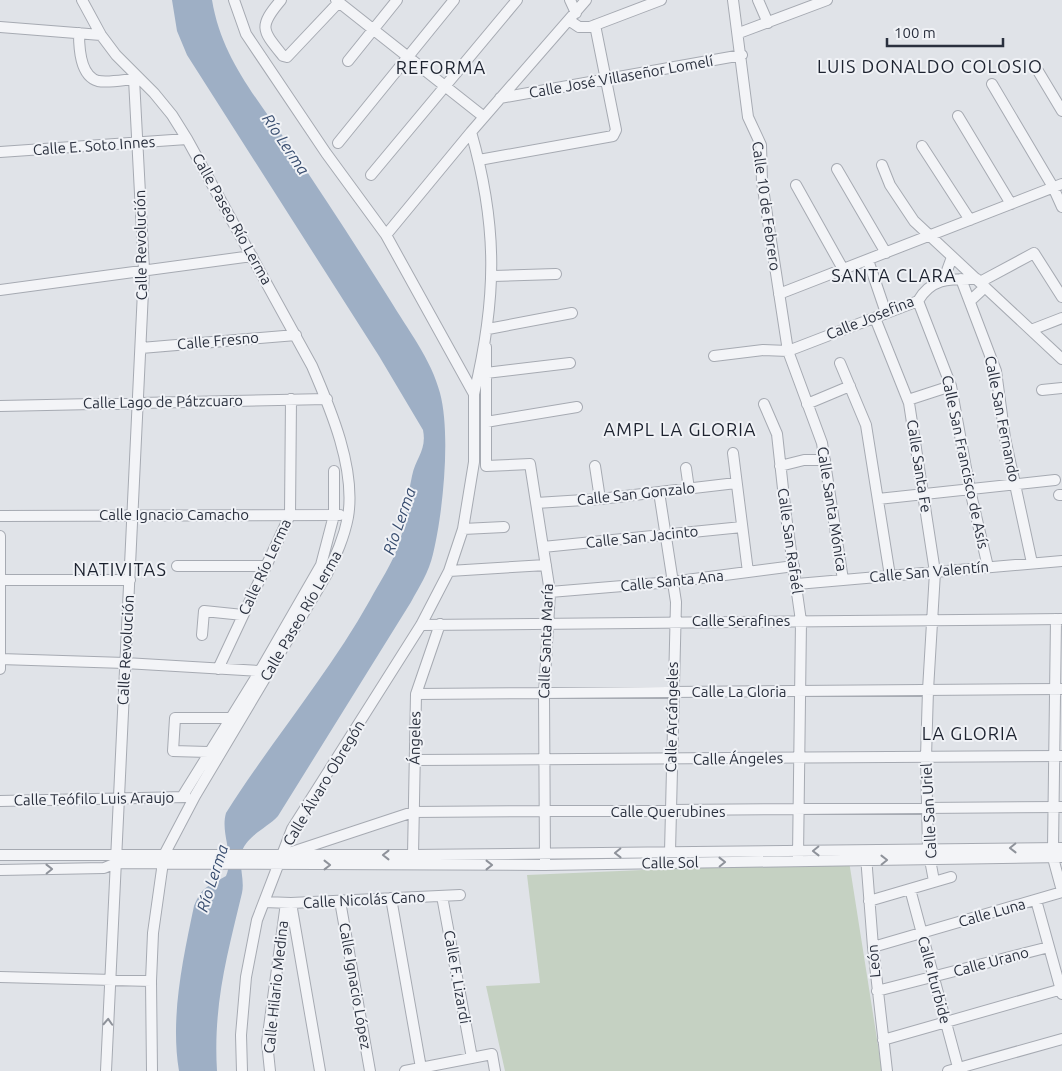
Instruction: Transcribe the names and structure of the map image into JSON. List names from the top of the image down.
{
  "streets": {
    "street": [
      "Calle José Villaseñor Lomelí",
      "Calle E. Soto Innes",
      "Calle 10 de Febrero",
      "Calle Paseo Río Lerma",
      "Calle Revolución",
      "Calle Josefina",
      "Calle Fresno",
      "Calle Lago de Pátzcuaro",
      "Calle San Fernando",
      "Calle San Francisco de Asís",
      "Calle Santa Fe",
      "Calle San Gonzalo",
      "Calle Santa Mónica",
      "Calle Ignacio Camacho",
      "Calle San Jacinto",
      "Calle San Rafaél",
      "Calle Río Lerma",
      "Calle San Valentín",
      "Calle Santa Ana",
      "Calle Serafines",
      "Calle Santa María",
      "Calle La Gloria",
      "Calle Arcángeles",
      "Ángeles",
      "Calle Ángeles",
      "Calle Álvaro Obregón",
      "Calle Teófilo Luis Araujo",
      "Calle San Uriel",
      "Calle Querubines",
      "Calle Sol",
      "Calle Nicolás Cano",
      "Calle Luna",
      "León",
      "Calle Urano",
      "Calle F. Lizardi",
      "Calle Iturbide",
      "Calle Ignacio López",
      "Calle Hilario Medina"
    ]
  },
  "crossings": [
    ["Calle José Villaseñor Lomelí", "Calle 10 de Febrero"],
    ["Calle E. Soto Innes", "Calle Paseo Río Lerma"],
    ["Calle E. Soto Innes", "Calle Revolución"],
    ["Calle 10 de Febrero", "Calle Santa Mónica"],
    ["Calle Paseo Río Lerma", "Calle Revolución"],
    ["Calle Paseo Río Lerma", "Calle Fresno"],
    ["Calle Paseo Río Lerma", "Calle Lago de Pátzcuaro"],
    ["Calle Paseo Río Lerma", "Calle Ignacio Camacho"],
    ["Calle Revolución", "Calle Fresno"],
    ["Calle Revolución", "Calle Lago de Pátzcuaro"],
    ["Calle Revolución", "Calle Ignacio Camacho"],
    ["Calle Revolución", "Calle Teófilo Luis Araujo"],
    ["Calle Josefina", "Calle San Francisco de Asís"],
    ["Calle Josefina", "Calle Santa Fe"],
    ["Calle Josefina", "Calle Santa Mónica"],
    ["Calle Lago de Pátzcuaro", "Calle Río Lerma"],
    ["Calle San Fernando", "Calle San Valentín"],
    ["Calle San Francisco de Asís", "Calle San Valentín"],
    ["Calle Santa Fe", "Calle San Valentín"],
    ["Calle Santa Fe", "Calle Serafines"],
    ["Calle Santa Fe", "Calle San Uriel"],
    ["Calle San Gonzalo", "Calle Santa María"],
    ["Calle San Gonzalo", "Calle Arcángeles"],
    ["Calle Santa Mónica", "Calle San Valentín"],
    ["Calle Ignacio Camacho", "Calle Río Lerma"],
    ["Calle San Jacinto", "Calle Santa María"],
    ["Calle San Jacinto", "Calle Arcángeles"],
    ["Calle San Rafaél", "Calle San Valentín"],
    ["Calle San Rafaél", "Calle Santa Ana"],
    ["Calle San Rafaél", "Calle Serafines"],
    ["Calle San Rafaél", "Calle La Gloria"],
    ["Calle San Rafaél", "Calle Ángeles"],
    ["Calle San Rafaél", "Calle Querubines"],
    ["Calle San Rafaél", "Calle Sol"],
    ["Calle Santa Ana", "Calle Santa María"],
    ["Calle Santa Ana", "Calle Arcángeles"],
    ["Calle Serafines", "Calle Santa María"],
    ["Calle Serafines", "Calle Arcángeles"],
    ["Calle Serafines", "Ángeles"],
    ["Calle Serafines", "Calle Álvaro Obregón"],
    ["Calle Serafines", "Calle San Uriel"],
    ["Calle Santa María", "Calle La Gloria"],
    ["Calle Santa María", "Calle Ángeles"],
    ["Calle Santa María", "Calle Querubines"],
    ["Calle Santa María", "Calle Sol"],
    ["Calle La Gloria", "Calle Arcángeles"],
    ["Calle La Gloria", "Ángeles"],
    ["Calle La Gloria", "Calle San Uriel"],
    ["Calle Arcángeles", "Calle Ángeles"],
    ["Calle Arcángeles", "Calle Querubines"],
    ["Calle Arcángeles", "Calle Sol"],
    ["Ángeles", "Calle Ángeles"],
    ["Ángeles", "Calle Querubines"],
    ["Ángeles", "Calle Sol"],
    ["Calle Ángeles", "Calle San Uriel"],
    ["Calle Álvaro Obregón", "Calle Querubines"],
    ["Calle Álvaro Obregón", "Calle Sol"],
    ["Calle Álvaro Obregón", "Calle Nicolás Cano"],
    ["Calle San Uriel", "Calle Querubines"],
    ["Calle San Uriel", "Calle Sol"],
    ["Calle Querubines", "Calle Sol"],
    ["Calle Sol", "León"],
    ["Calle Nicolás Cano", "Calle F. Lizardi"],
    ["Calle Nicolás Cano", "Calle Ignacio López"],
    ["Calle Nicolás Cano", "Calle Hilario Medina"],
    ["Calle Luna", "León"],
    ["Calle Luna", "Calle Iturbide"],
    ["León", "Calle Urano"],
    ["Calle Urano", "Calle Iturbide"]
  ],
  "districts": [
    "LUIS DONALDO COLOSIO",
    "REFORMA",
    "SANTA CLARA",
    "AMPL LA GLORIA",
    "NATIVITAS",
    "LA GLORIA"
  ],
  "water": ["Río Lerma"],
  "scale_bar": "100 m"
}
